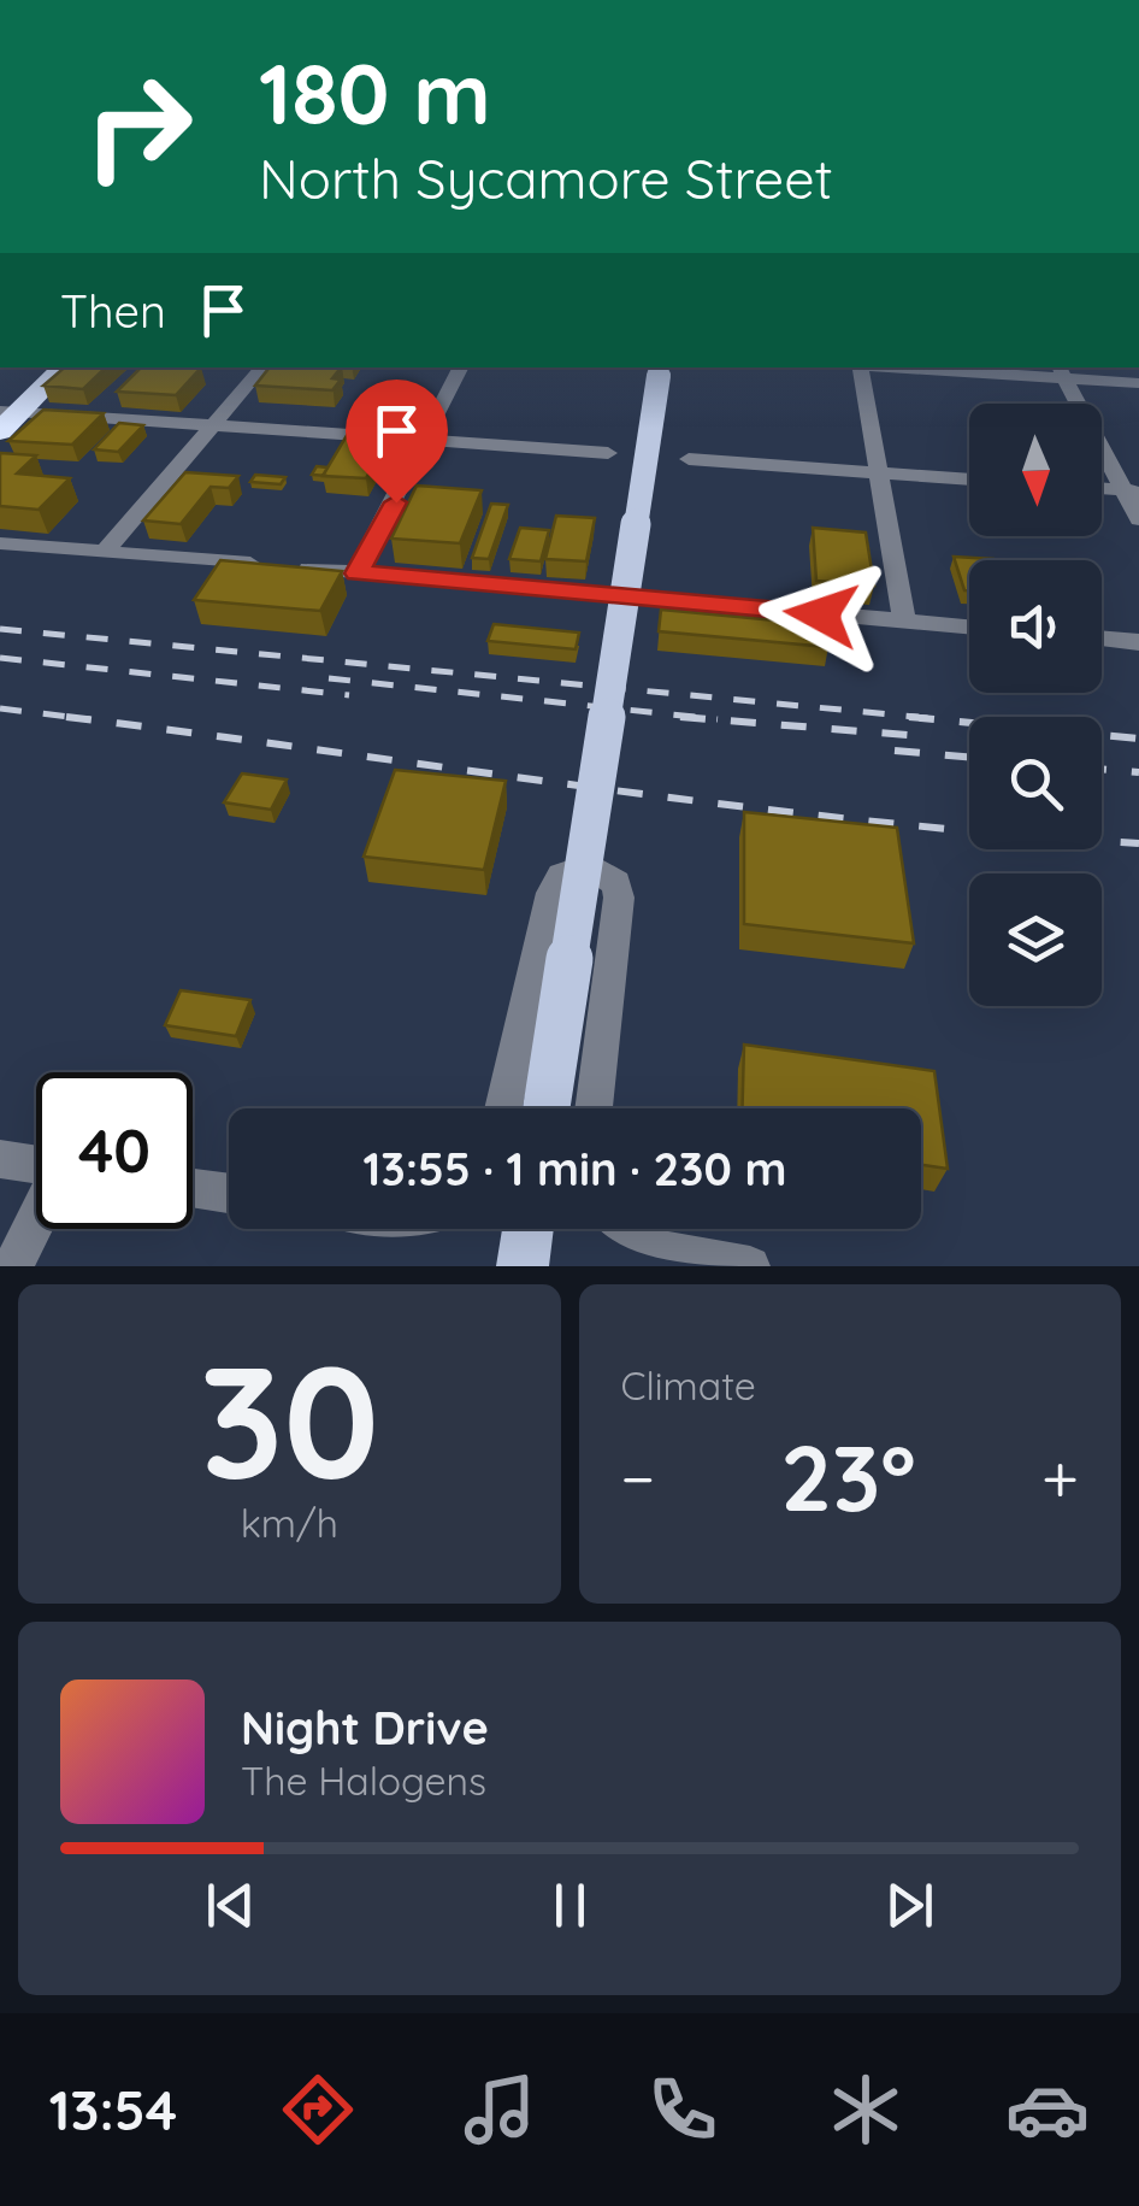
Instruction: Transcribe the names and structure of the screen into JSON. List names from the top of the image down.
{
  "north": "bottom",
  "page": {
    "turn": ["180 m", "North Sycamore Street"],
    "then": "Then",
    "limit": "40",
    "trip": "13:55 · 1 min · 230 m",
    "tile": [
      ["30", "km/h"],
      "Climate"
    ],
    "heat": ["−", "23°", "+"],
    "song": ["Night Drive", "The Halogens"],
    "tabs": "13:54"
  }
}
